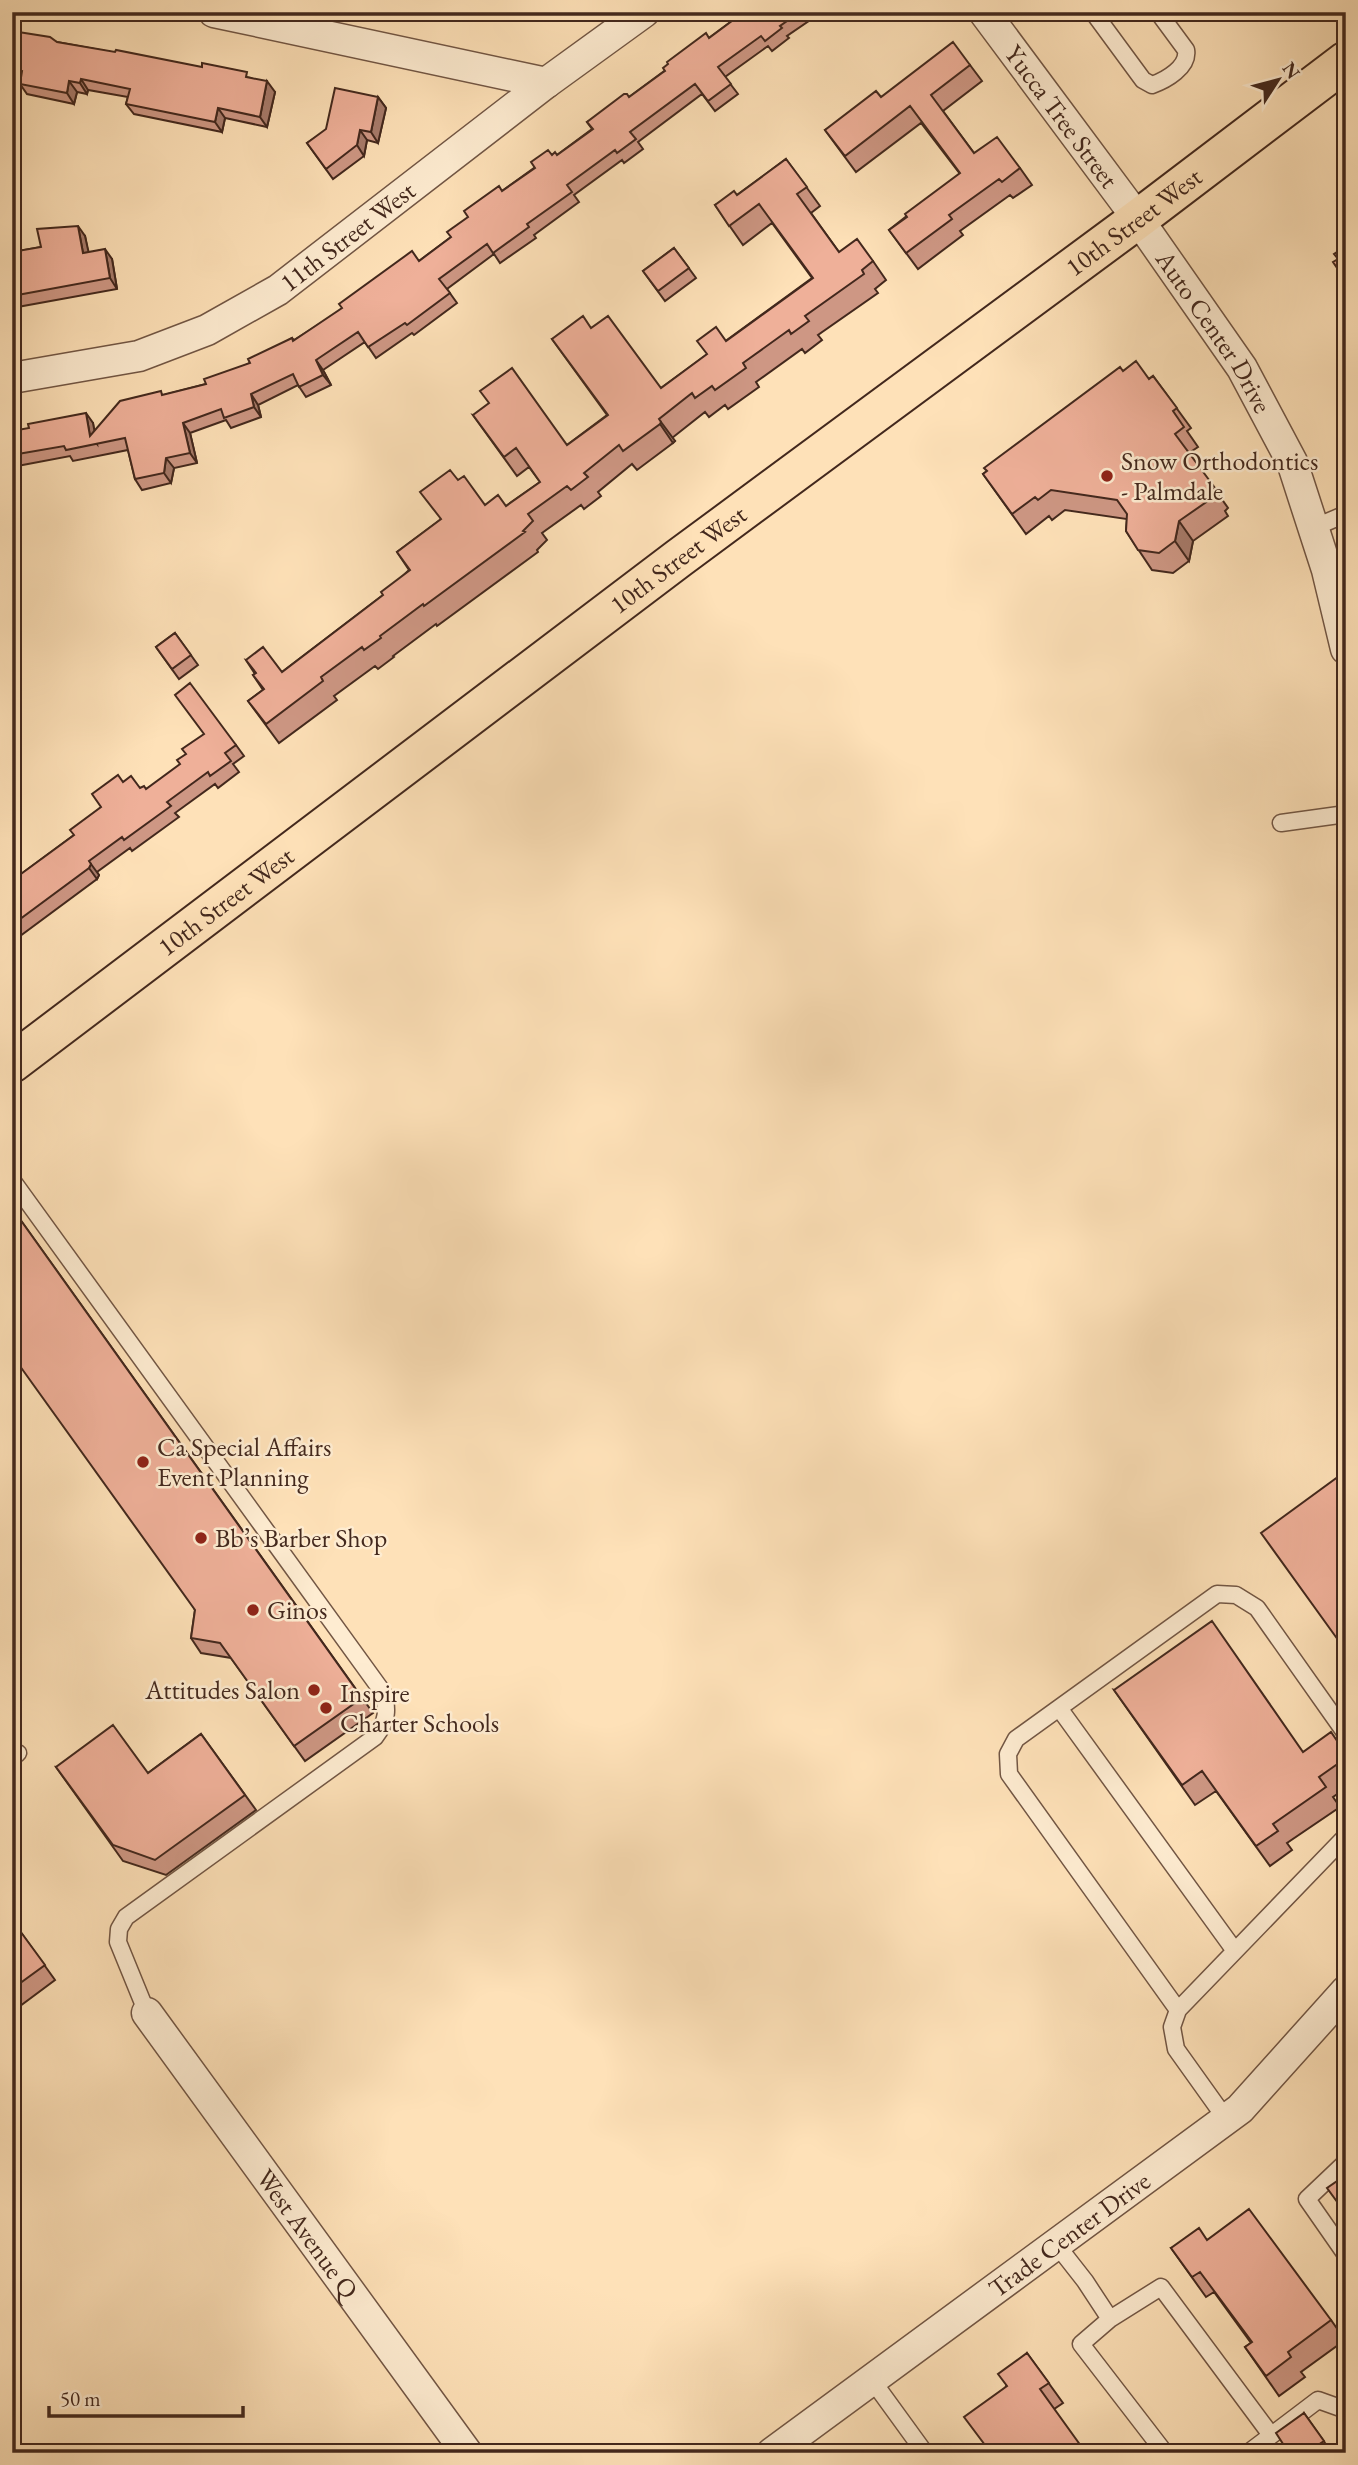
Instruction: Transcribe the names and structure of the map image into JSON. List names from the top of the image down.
{
  "streets": {
    "main road": ["10th Street West"],
    "street": [
      "Yucca Tree Street",
      "11th Street West",
      "Auto Center Drive",
      "West Avenue Q",
      "Trade Center Drive"
    ]
  },
  "crossings": [
    ["Yucca Tree Street", "10th Street West"],
    ["Yucca Tree Street", "Auto Center Drive"],
    ["10th Street West", "Auto Center Drive"]
  ],
  "places": [
    "Snow Orthodontics - Palmdale",
    "Ca Special Affairs Event Planning",
    "Bb’s Barber Shop",
    "Ginos",
    "Attitudes Salon",
    "Inspire Charter Schools"
  ],
  "scale_bar": "50 m",
  "north": "top right"
}
